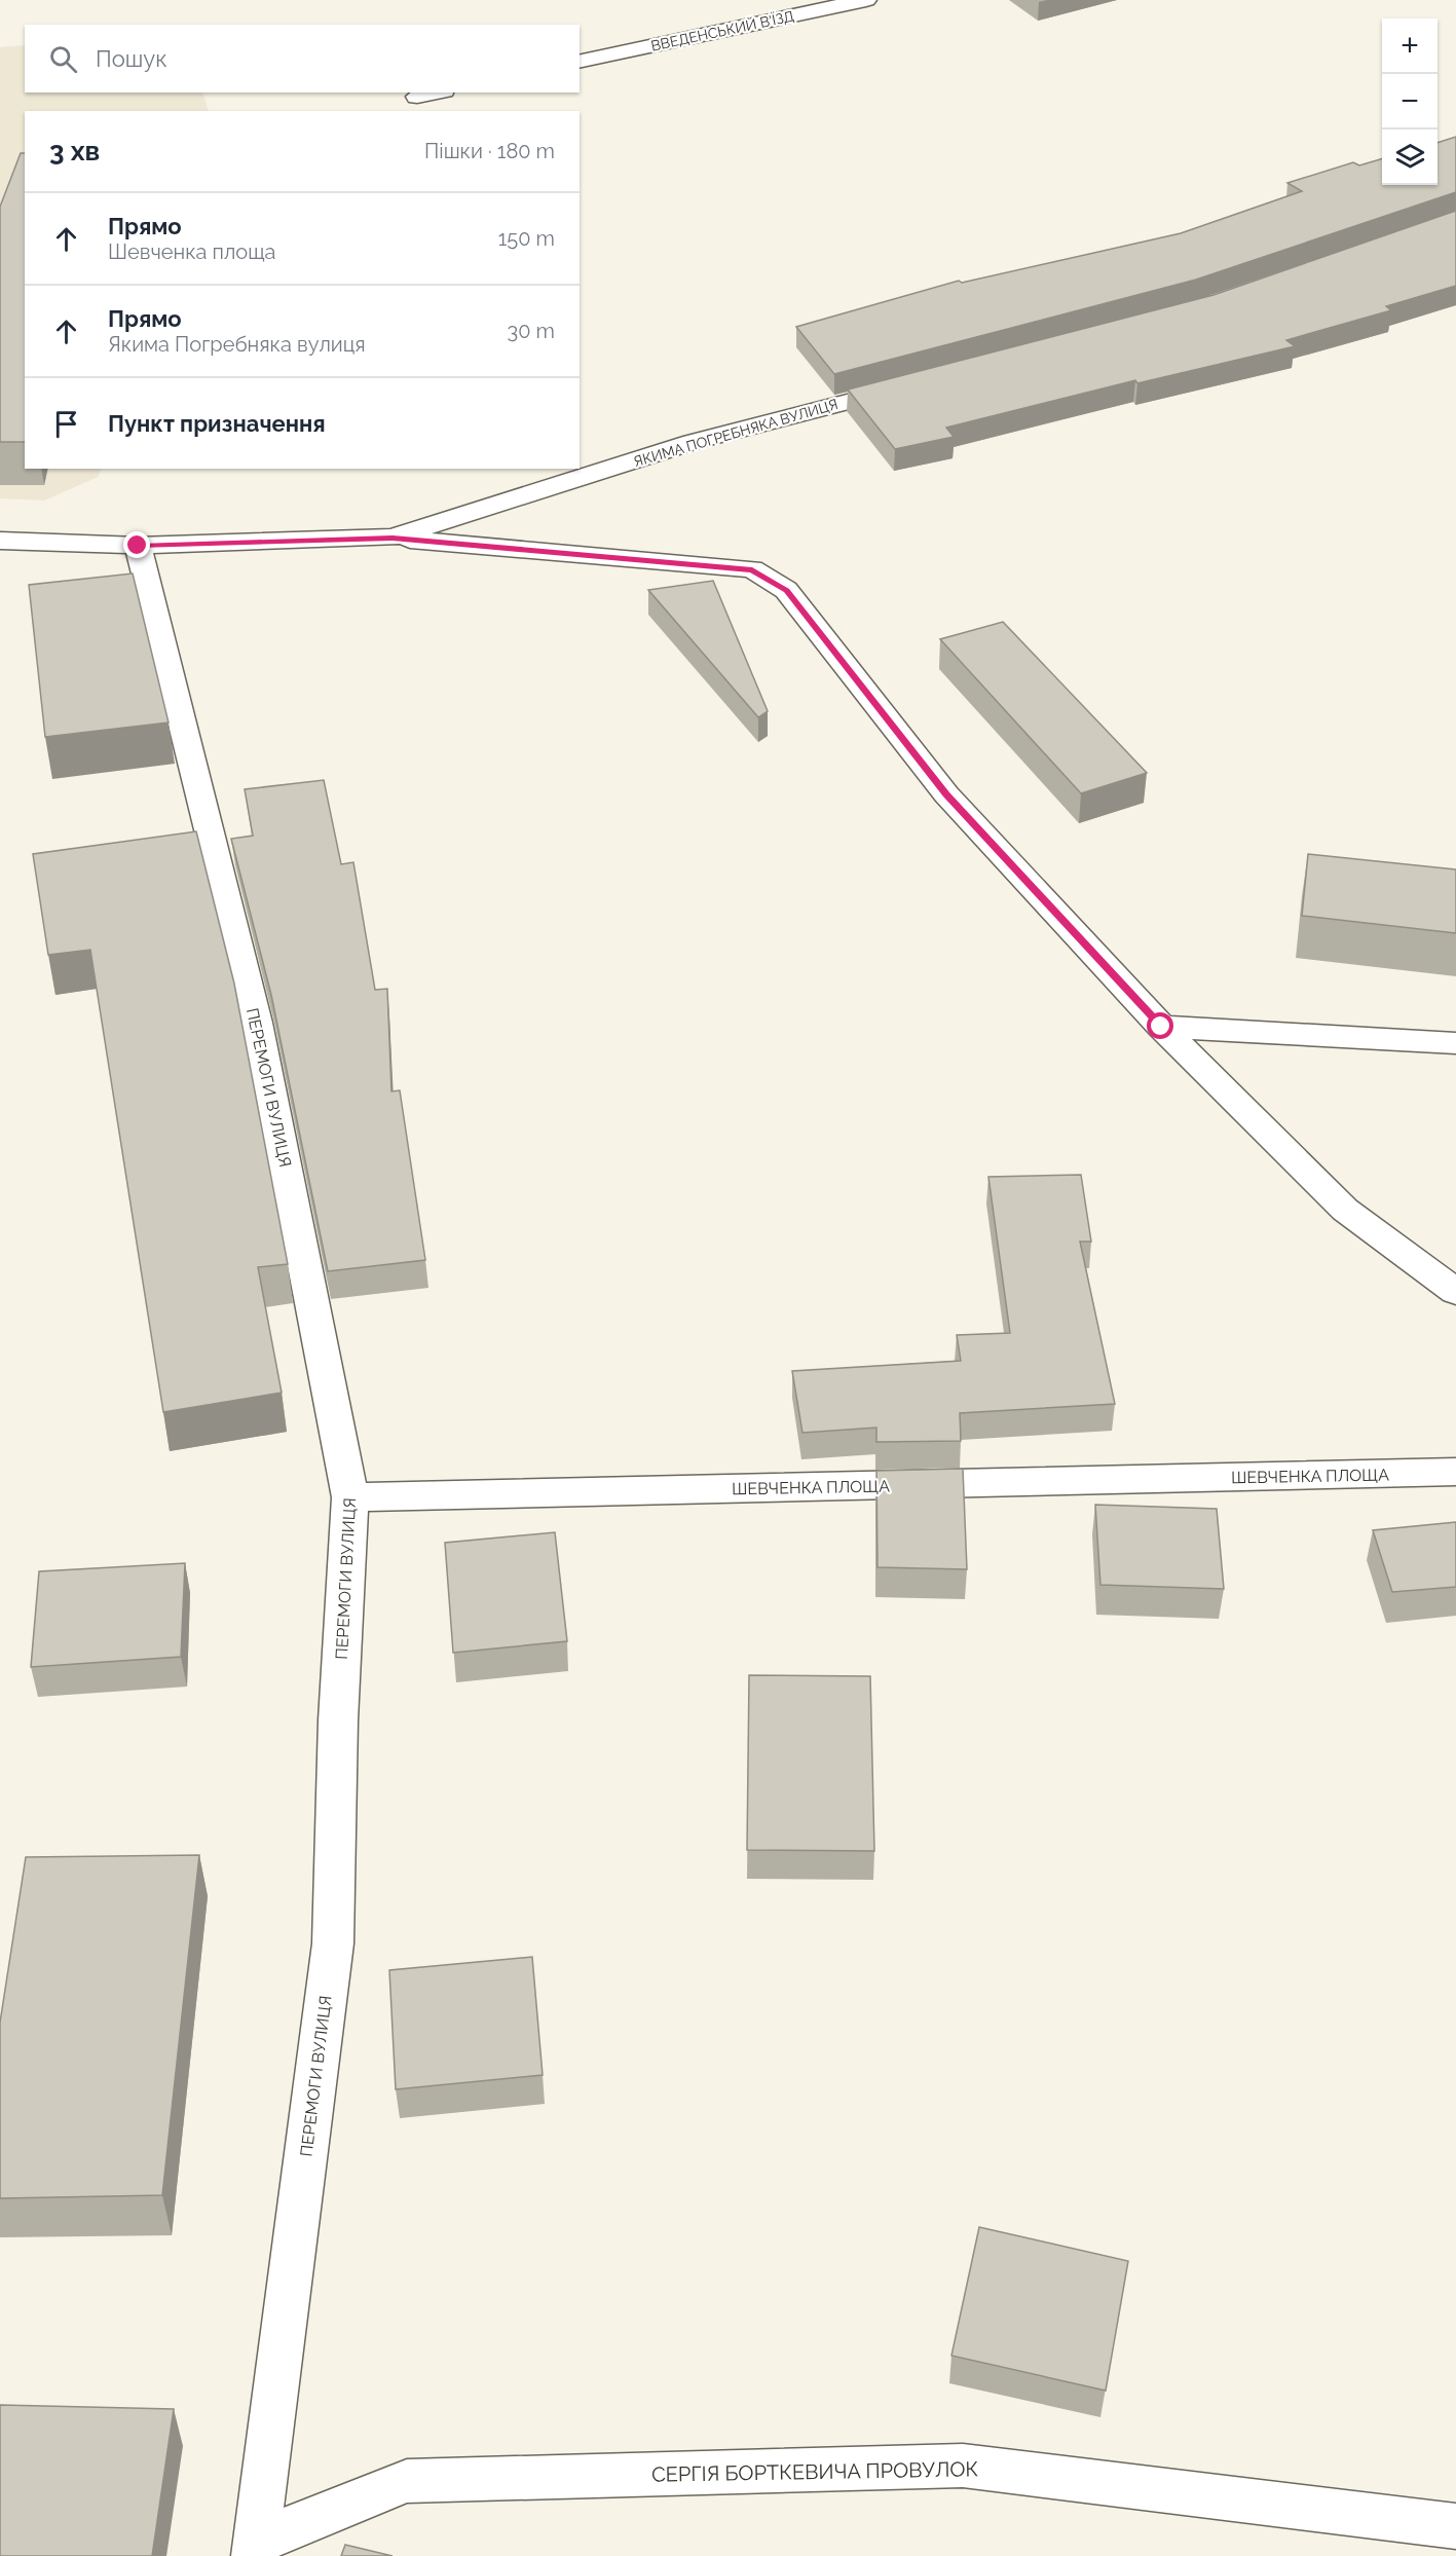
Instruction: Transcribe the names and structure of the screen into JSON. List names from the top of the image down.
{
  "streets": {
    "street": [
      "ВВЕДЕНСЬКИЙ В'ЇЗД",
      "ЯКИМА ПОГРЕБНЯКА ВУЛИЦЯ",
      "ПЕРЕМОГИ ВУЛИЦЯ",
      "ШЕВЧЕНКА ПЛОЩА",
      "СЕРГІЯ БОРТКЕВИЧА ПРОВУЛОК"
    ]
  },
  "crossings": [
    ["ЯКИМА ПОГРЕБНЯКА ВУЛИЦЯ", "ПЕРЕМОГИ ВУЛИЦЯ"],
    ["ПЕРЕМОГИ ВУЛИЦЯ", "ШЕВЧЕНКА ПЛОЩА"],
    ["ПЕРЕМОГИ ВУЛИЦЯ", "СЕРГІЯ БОРТКЕВИЧА ПРОВУЛОК"]
  ],
  "page": {
    "map_buttons": ["+", "−"],
    "search": "Пошук",
    "heading": ["3 хв", "Пішки · 180 m"],
    "list": [
      ["Прямо", "Шевченка площа", "150 m"],
      ["Прямо", "Якима Погребняка вулиця", "30 m"],
      "Пункт призначення"
    ]
  }
}
